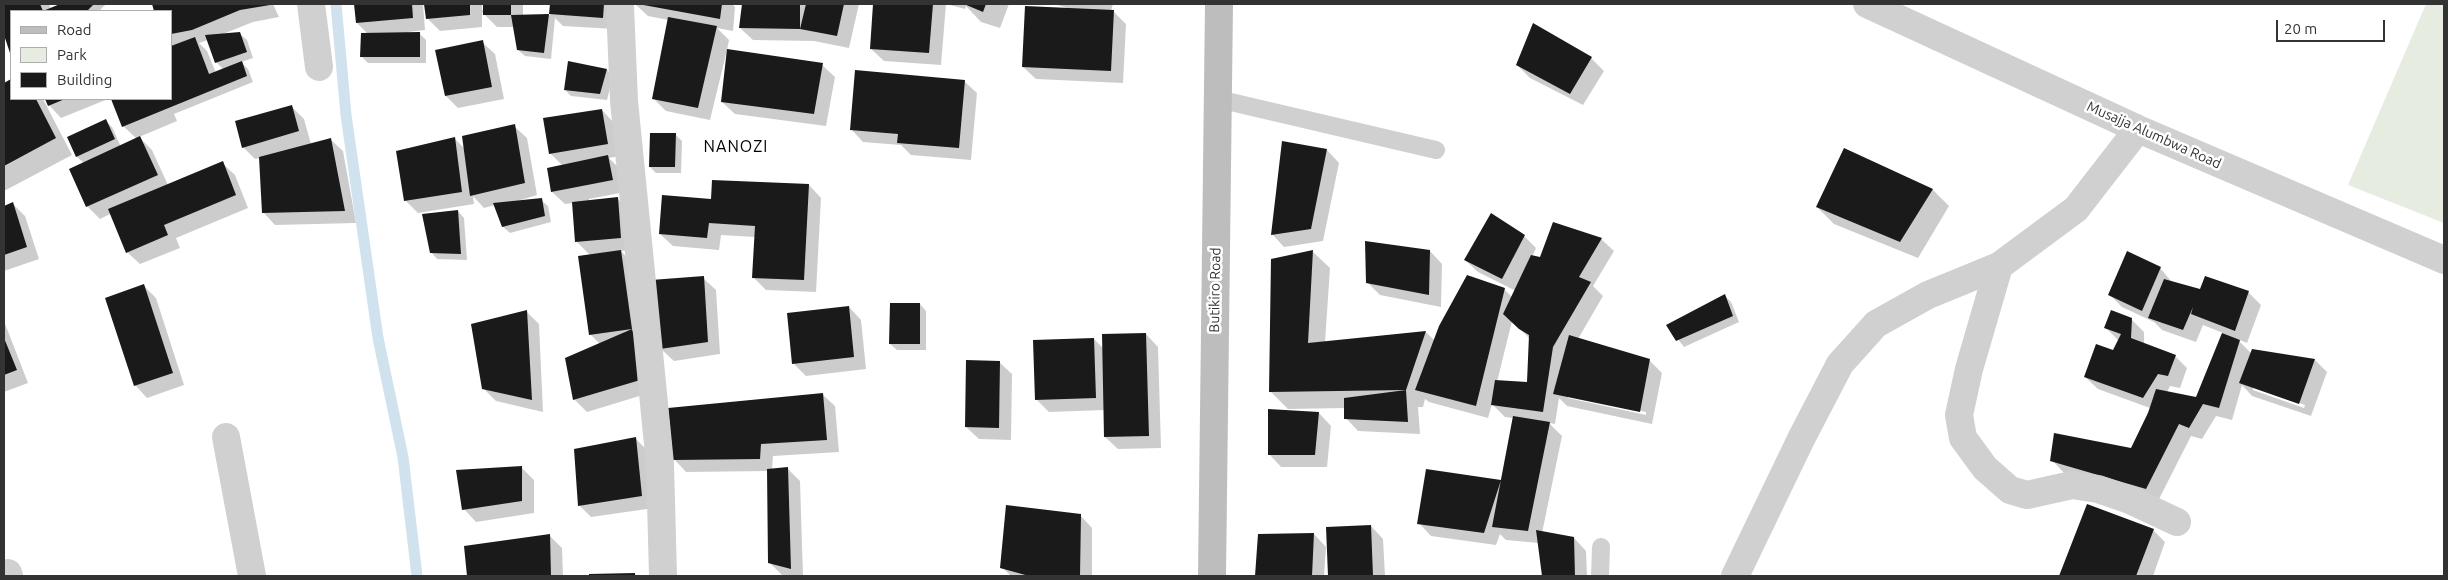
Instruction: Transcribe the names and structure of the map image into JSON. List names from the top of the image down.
{
  "streets": {
    "main road": ["Butikiro Road"],
    "street": ["Musajja Alumbwa Road"]
  },
  "districts": ["NANOZI"],
  "legend": ["Road", "Park", "Building"],
  "scale_bar": "20 m"
}
